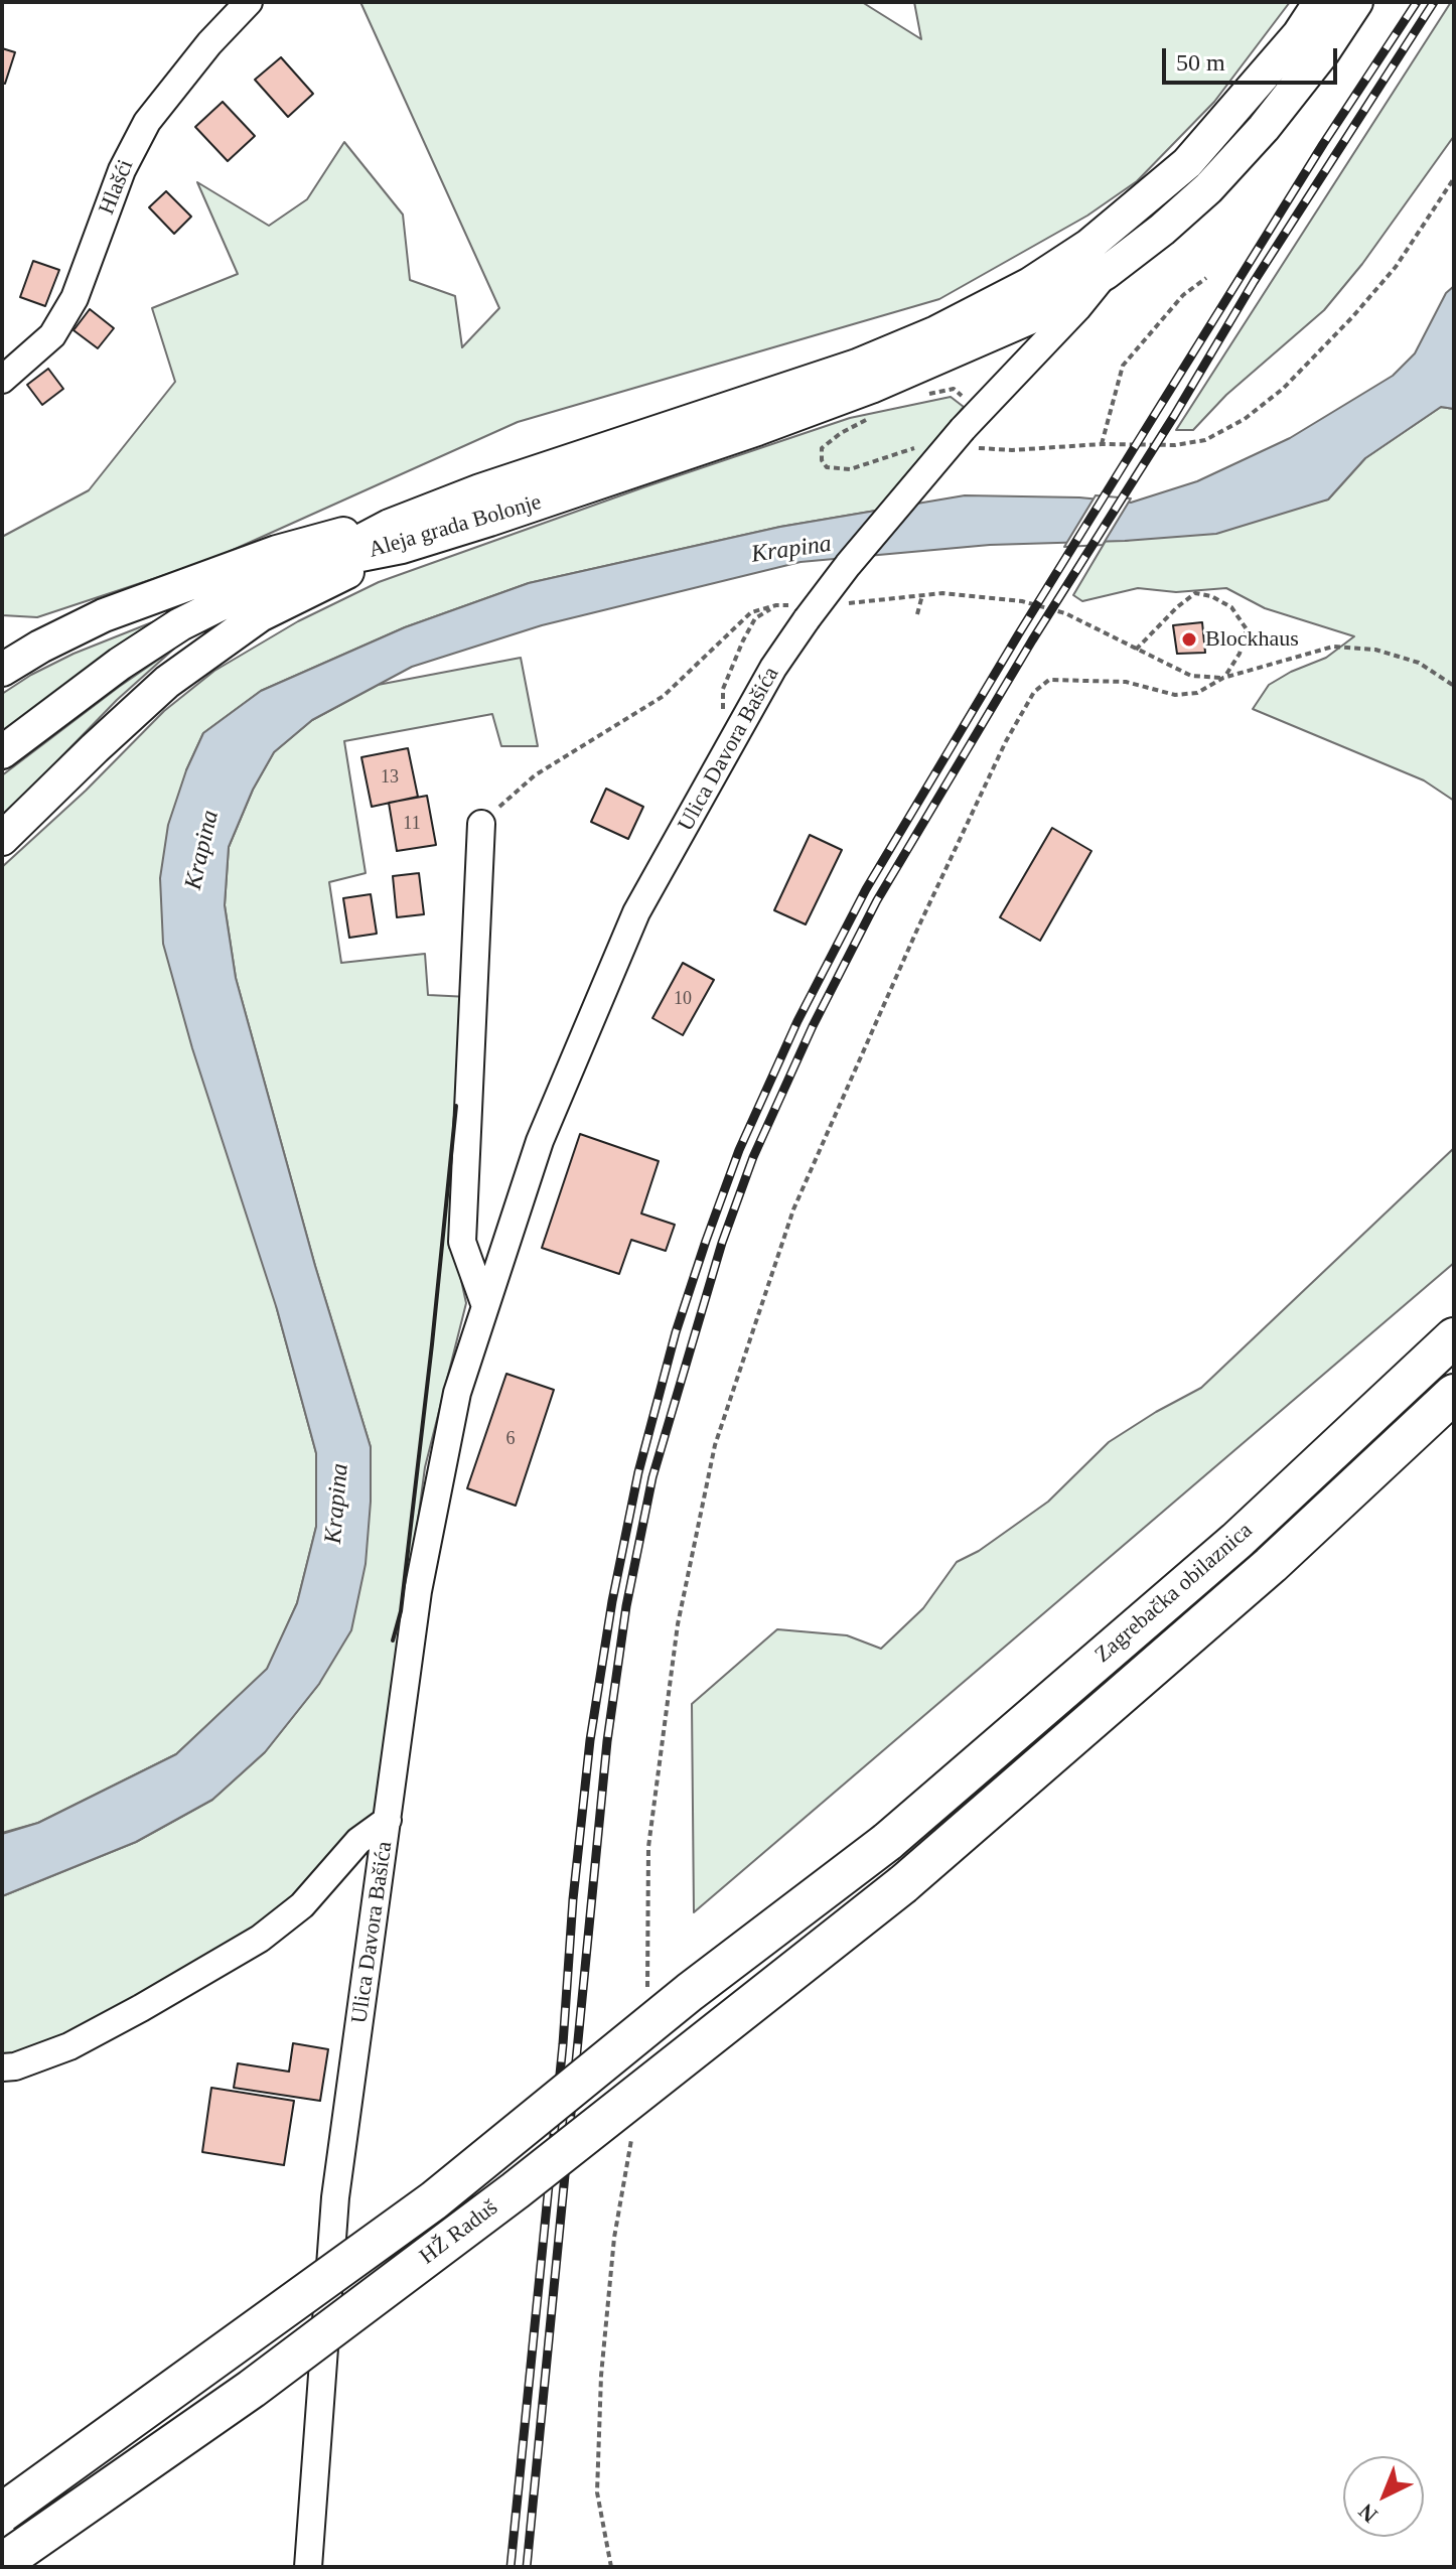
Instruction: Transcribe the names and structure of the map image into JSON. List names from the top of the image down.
{
  "streets": {
    "highway": ["Zagrebačka obilaznica", "HŽ Raduš"],
    "main road": ["Aleja grada Bolonje"],
    "street": ["Hlašći", "Ulica Davora Bašića"]
  },
  "crossings": [
    ["Aleja grada Bolonje", "Ulica Davora Bašića"],
    ["Zagrebačka obilaznica", "HŽ Raduš"]
  ],
  "water": ["Krapina"],
  "places": ["Blockhaus"],
  "house_numbers": [
    "13",
    "11",
    "10",
    "6"
  ],
  "scale_bar": "50 m",
  "north": "bottom left"
}
